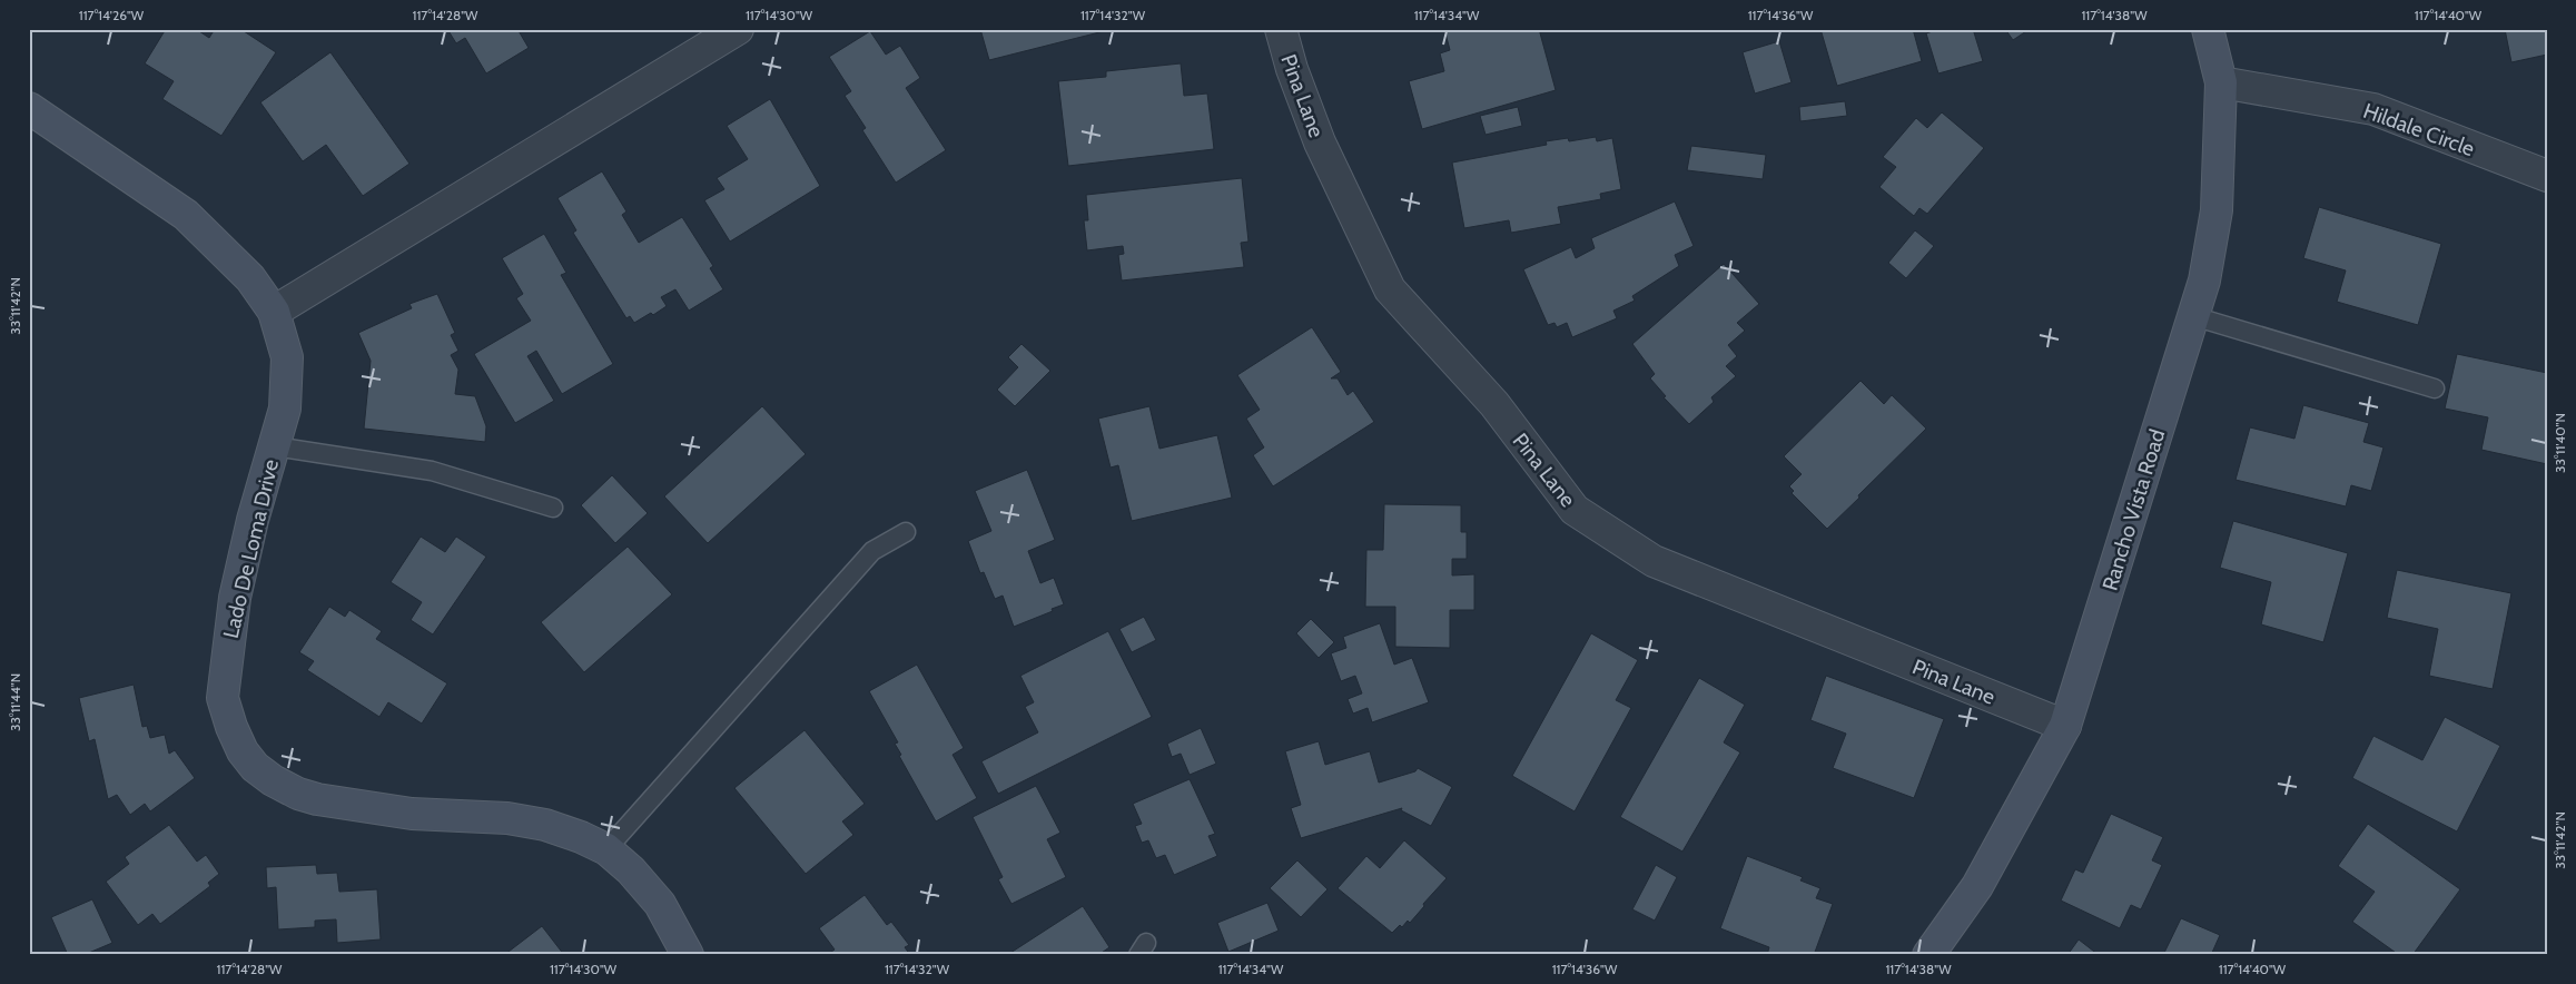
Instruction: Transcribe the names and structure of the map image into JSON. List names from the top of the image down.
{
  "streets": {
    "street": [
      "Pina Lane",
      "Hildale Circle",
      "Rancho Vista Road",
      "Lado De Loma Drive"
    ]
  },
  "crossings": [
    ["Pina Lane", "Rancho Vista Road"],
    ["Hildale Circle", "Rancho Vista Road"]
  ],
  "coordinates": [
    "117°14'26\"W",
    "117°14'28\"W",
    "117°14'30\"W",
    "117°14'32\"W",
    "117°14'34\"W",
    "117°14'36\"W",
    "117°14'38\"W",
    "117°14'40\"W",
    "33°11'42\"N",
    "33°11'40\"N",
    "33°11'44\"N"
  ]
}
